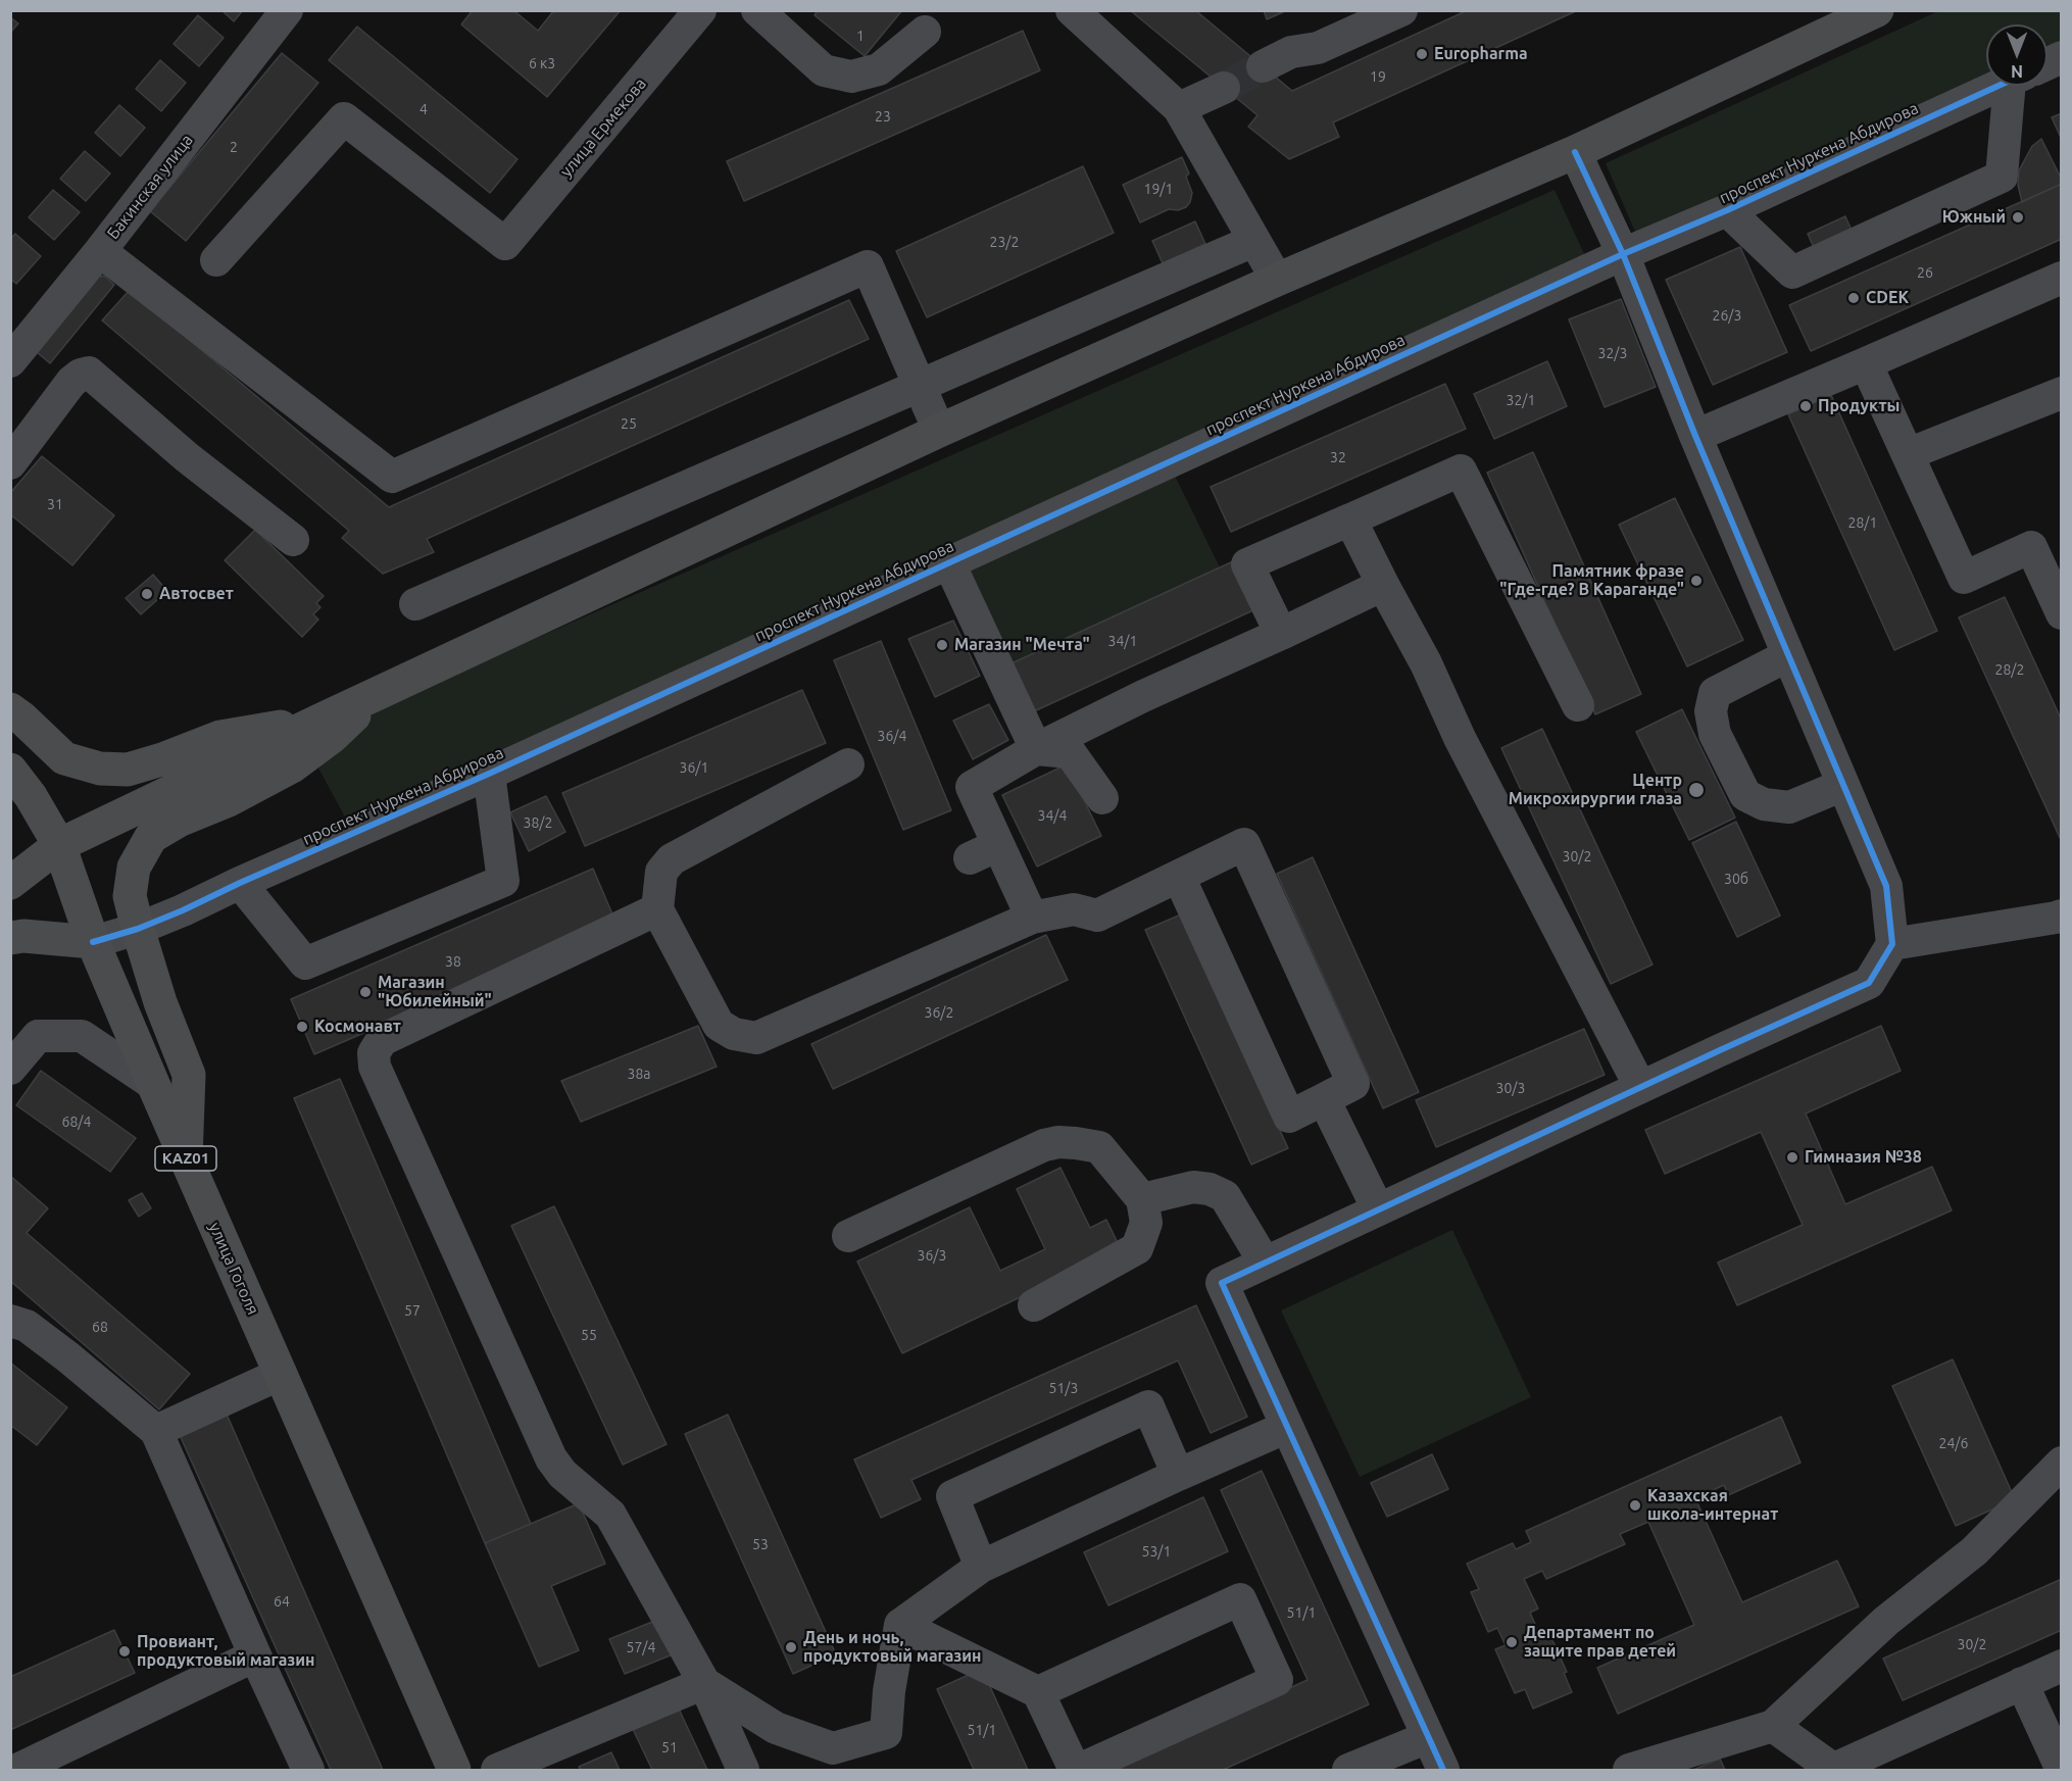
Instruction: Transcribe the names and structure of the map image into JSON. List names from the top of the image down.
{
  "streets": {
    "main road": ["KАZ01", "улица Гоголя"],
    "street": ["улица Ермекова", "проспект Нуркена Абдирова", "Бакинская улица"]
  },
  "crossings": [
    ["проспект Нуркена Абдирова", "улица Гоголя"]
  ],
  "places": [
    "Europharma",
    "Южный",
    "CDEK",
    "Продукты",
    "Памятник фразе \"Где-где? В Караганде\"",
    "Автосвет",
    "Магазин \"Мечта\"",
    "Центр Микрохирургии глаза",
    "Магазин \"Юбилейный\"",
    "Космонавт",
    "Гимназия №38",
    "Казахская школа-интернат",
    "Департамент по защите прав детей",
    "День и ночь, продуктовый магазин",
    "Провиант, продуктовый магазин"
  ],
  "house_numbers": [
    "1",
    "6 к3",
    "19",
    "4",
    "23",
    "2",
    "19/1",
    "23/2",
    "26",
    "26/3",
    "32/3",
    "32/1",
    "25",
    "32",
    "31",
    "28/1",
    "34/1",
    "28/2",
    "36/4",
    "36/1",
    "34/4",
    "38/2",
    "30/2",
    "30б",
    "38",
    "36/2",
    "38а",
    "30/3",
    "68/4",
    "36/3",
    "57",
    "68",
    "55",
    "51/3",
    "24/6",
    "53",
    "53/1",
    "64",
    "51/1",
    "30/2",
    "57/4",
    "51/1",
    "51"
  ],
  "north": "bottom"
}
